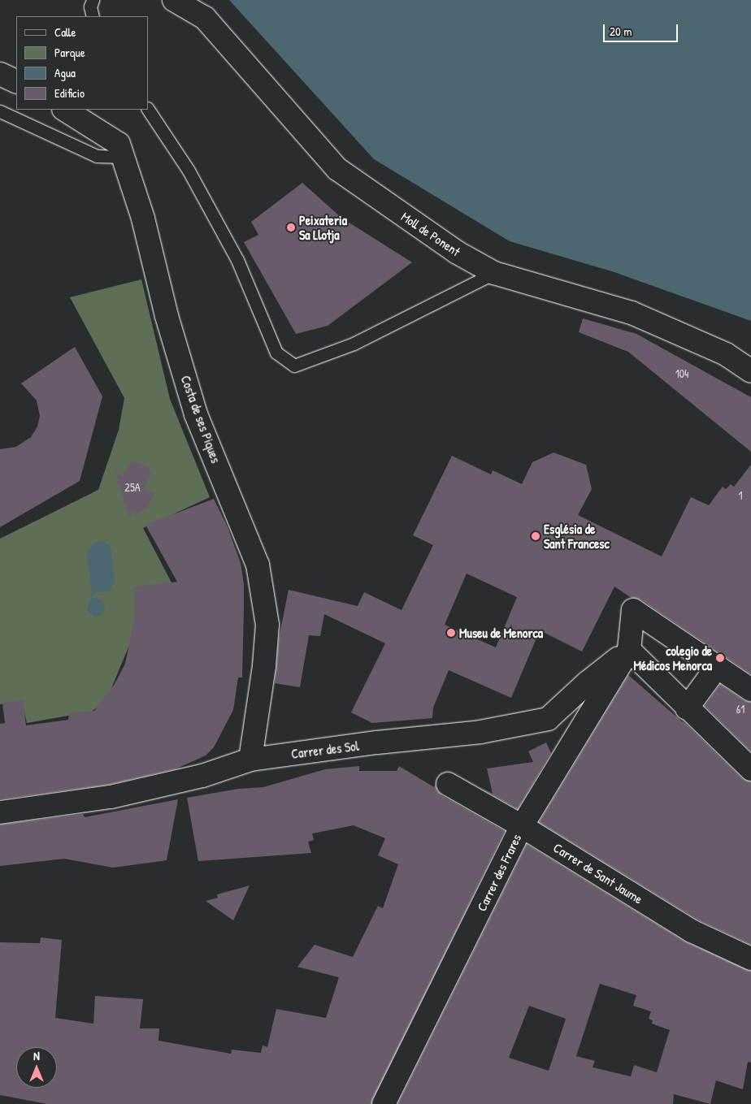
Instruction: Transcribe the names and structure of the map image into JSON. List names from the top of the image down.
{
  "streets": {
    "street": [
      "Moll de Ponent",
      "Costa de ses Piques",
      "Carrer des Sol",
      "Carrer des Frares",
      "Carrer de Sant Jaume"
    ]
  },
  "crossings": [
    ["Costa de ses Piques", "Carrer des Sol"],
    ["Carrer des Sol", "Carrer des Frares"],
    ["Carrer des Frares", "Carrer de Sant Jaume"]
  ],
  "places": [
    "Peixateria Sa Llotja",
    "Església de Sant Francesc",
    "Museu de Menorca",
    "colegio de Médicos Menorca"
  ],
  "house_numbers": [
    "104",
    "25A",
    "1",
    "61"
  ],
  "legend": [
    "Calle",
    "Parque",
    "Agua",
    "Edificio"
  ],
  "scale_bar": "20 m",
  "north": "top"
}
